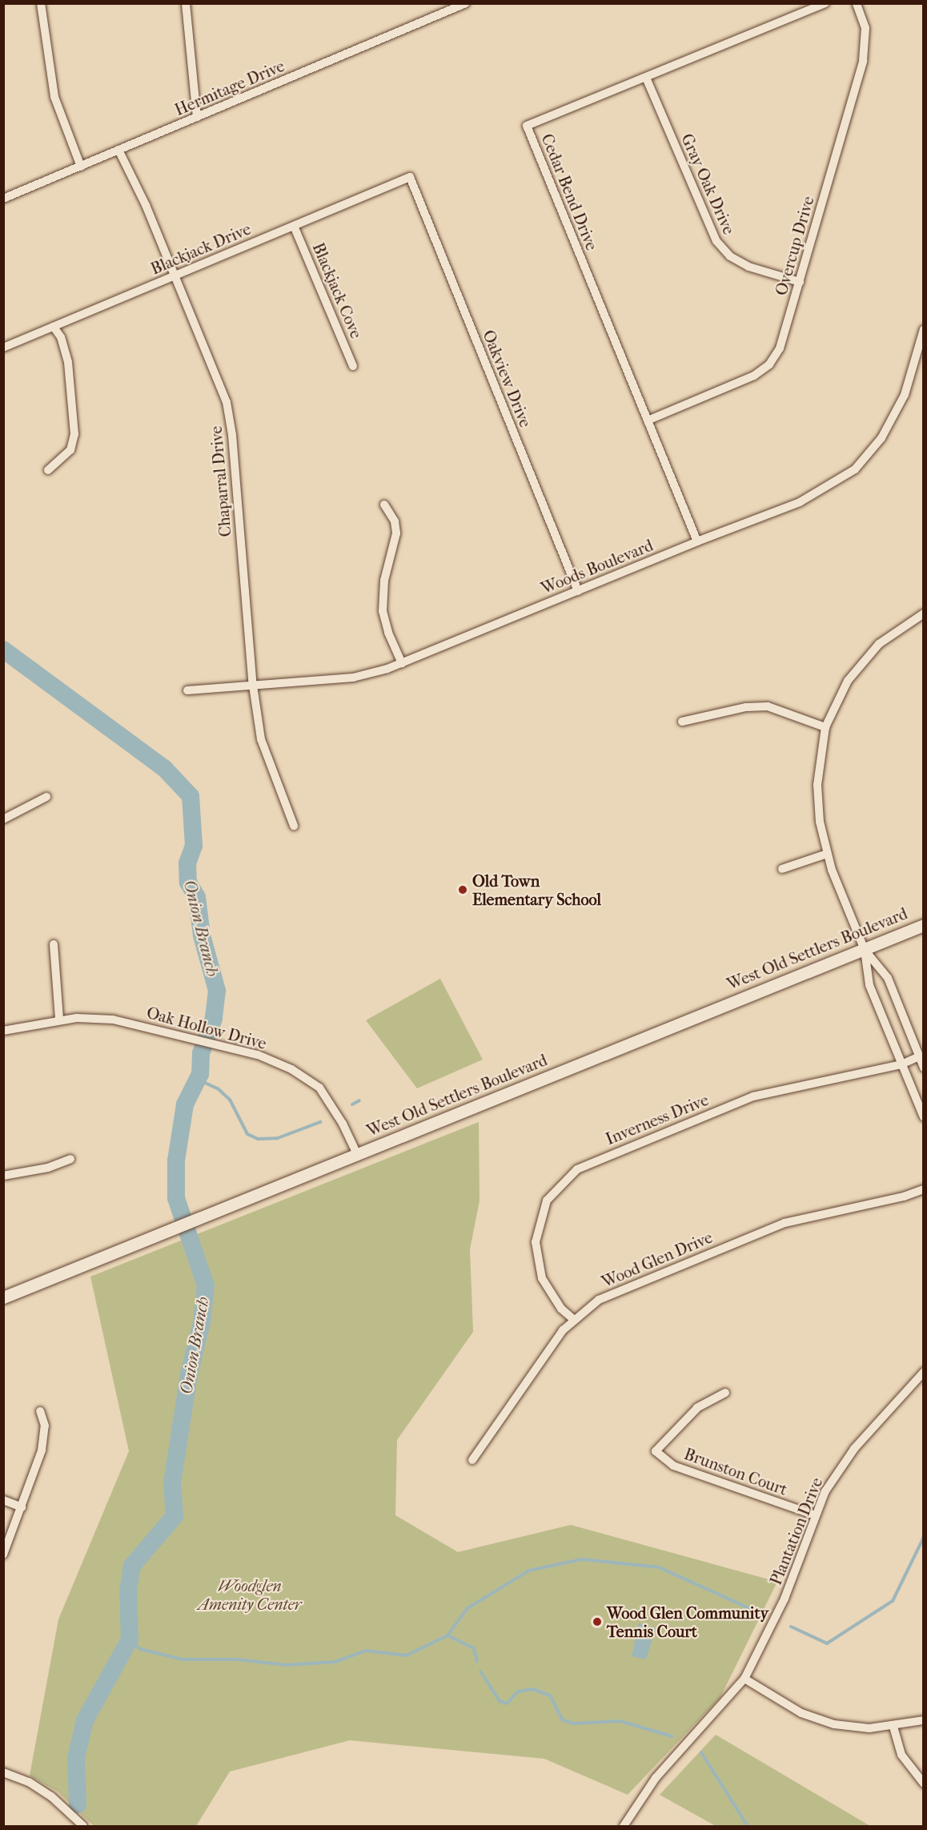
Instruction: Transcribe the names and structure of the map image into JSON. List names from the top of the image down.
{
  "streets": {
    "main road": ["West Old Settlers Boulevard"],
    "street": [
      "Hermitage Drive",
      "Gray Oak Drive",
      "Cedar Bend Drive",
      "Overcup Drive",
      "Blackjack Drive",
      "Blackjack Cove",
      "Oakview Drive",
      "Chaparral Drive",
      "Woods Boulevard",
      "Oak Hollow Drive",
      "Inverness Drive",
      "Wood Glen Drive",
      "Brunston Court",
      "Plantation Drive"
    ]
  },
  "crossings": [
    ["Hermitage Drive", "Chaparral Drive"],
    ["Gray Oak Drive", "Cedar Bend Drive"],
    ["Gray Oak Drive", "Overcup Drive"],
    ["Cedar Bend Drive", "Overcup Drive"],
    ["Cedar Bend Drive", "Woods Boulevard"],
    ["Blackjack Drive", "Blackjack Cove"],
    ["Blackjack Drive", "Oakview Drive"],
    ["Blackjack Drive", "Chaparral Drive"],
    ["Oakview Drive", "Woods Boulevard"],
    ["Chaparral Drive", "Woods Boulevard"],
    ["West Old Settlers Boulevard", "Oak Hollow Drive"],
    ["Inverness Drive", "Wood Glen Drive"],
    ["Brunston Court", "Plantation Drive"]
  ],
  "water": ["Onion Branch"],
  "parks": ["Woodglen Amenity Center"],
  "places": ["Old Town Elementary School", "Wood Glen Community Tennis Court"]
}
